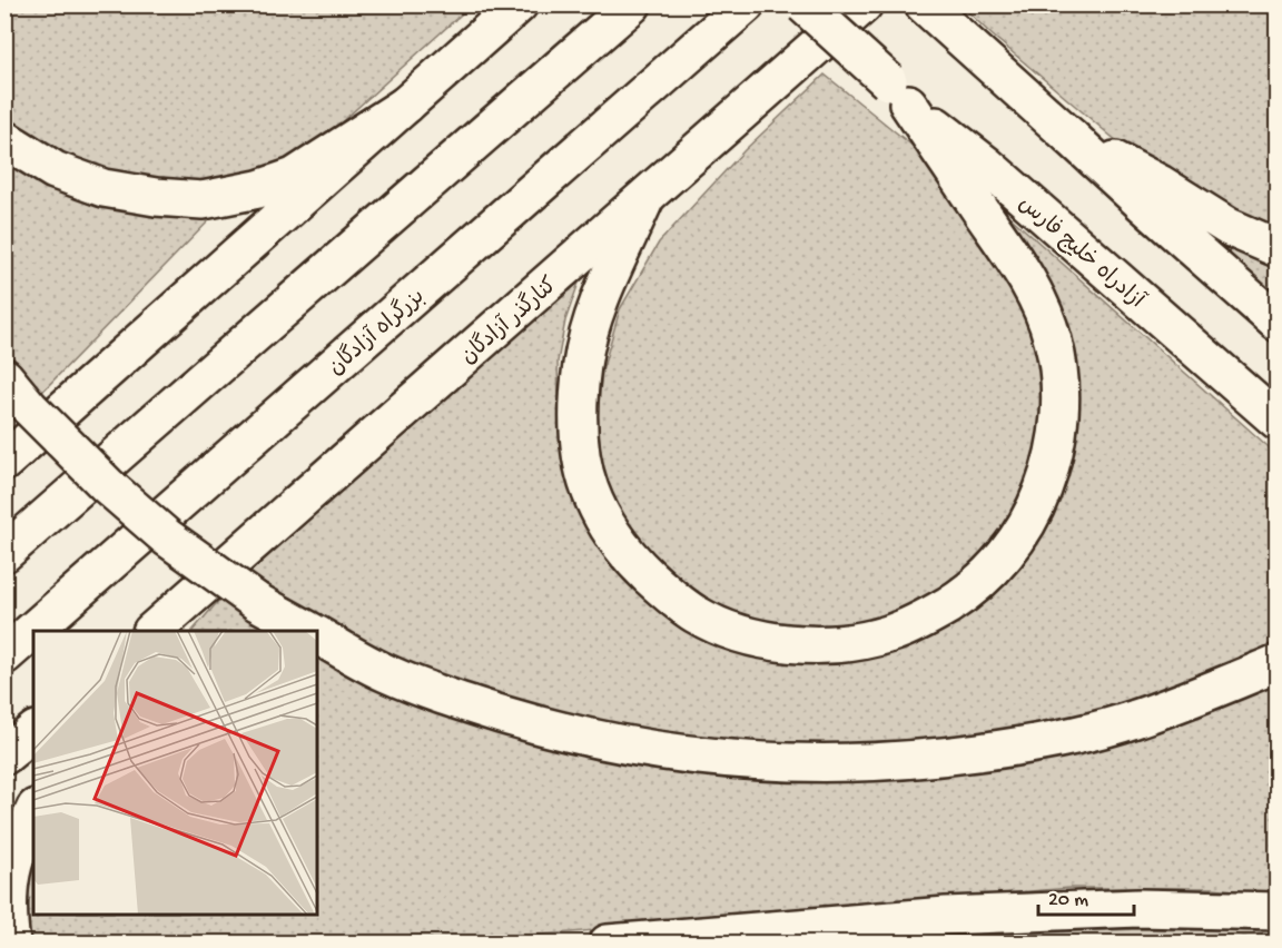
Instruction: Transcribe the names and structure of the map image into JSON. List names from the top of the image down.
{
  "streets": {
    "main road": ["آزادراه خلیج فارس", "کنارگذر آزادگان", "بزرگراه آزادگان"]
  },
  "scale_bar": "20 m"
}
